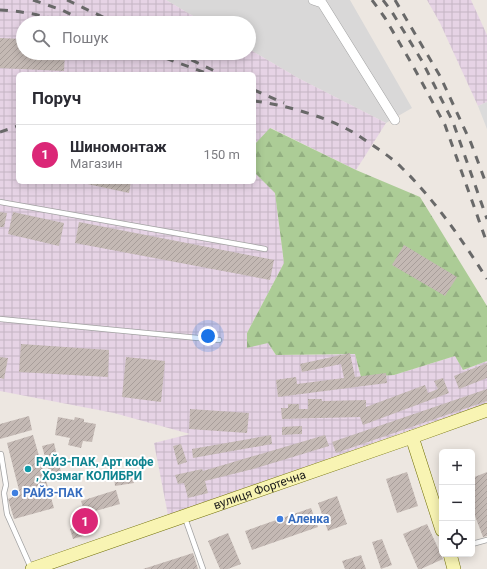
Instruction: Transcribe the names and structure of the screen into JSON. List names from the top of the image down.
{
  "streets": {
    "street": ["вулиця Фортечна"]
  },
  "places": ["РАЙЗ-ПАК, Арт кофе , Хозмаг КОЛИБРИ", "РАЙЗ-ПАК", "Аленка"],
  "page": {
    "search": "Пошук",
    "heading": "Поруч",
    "list": [
      {
        "mark": "1",
        "name": "Шиномонтаж",
        "note": "Магазин",
        "value": "150 m"
      }
    ],
    "map_buttons": ["+", "−"],
    "pins": "1"
  }
}
